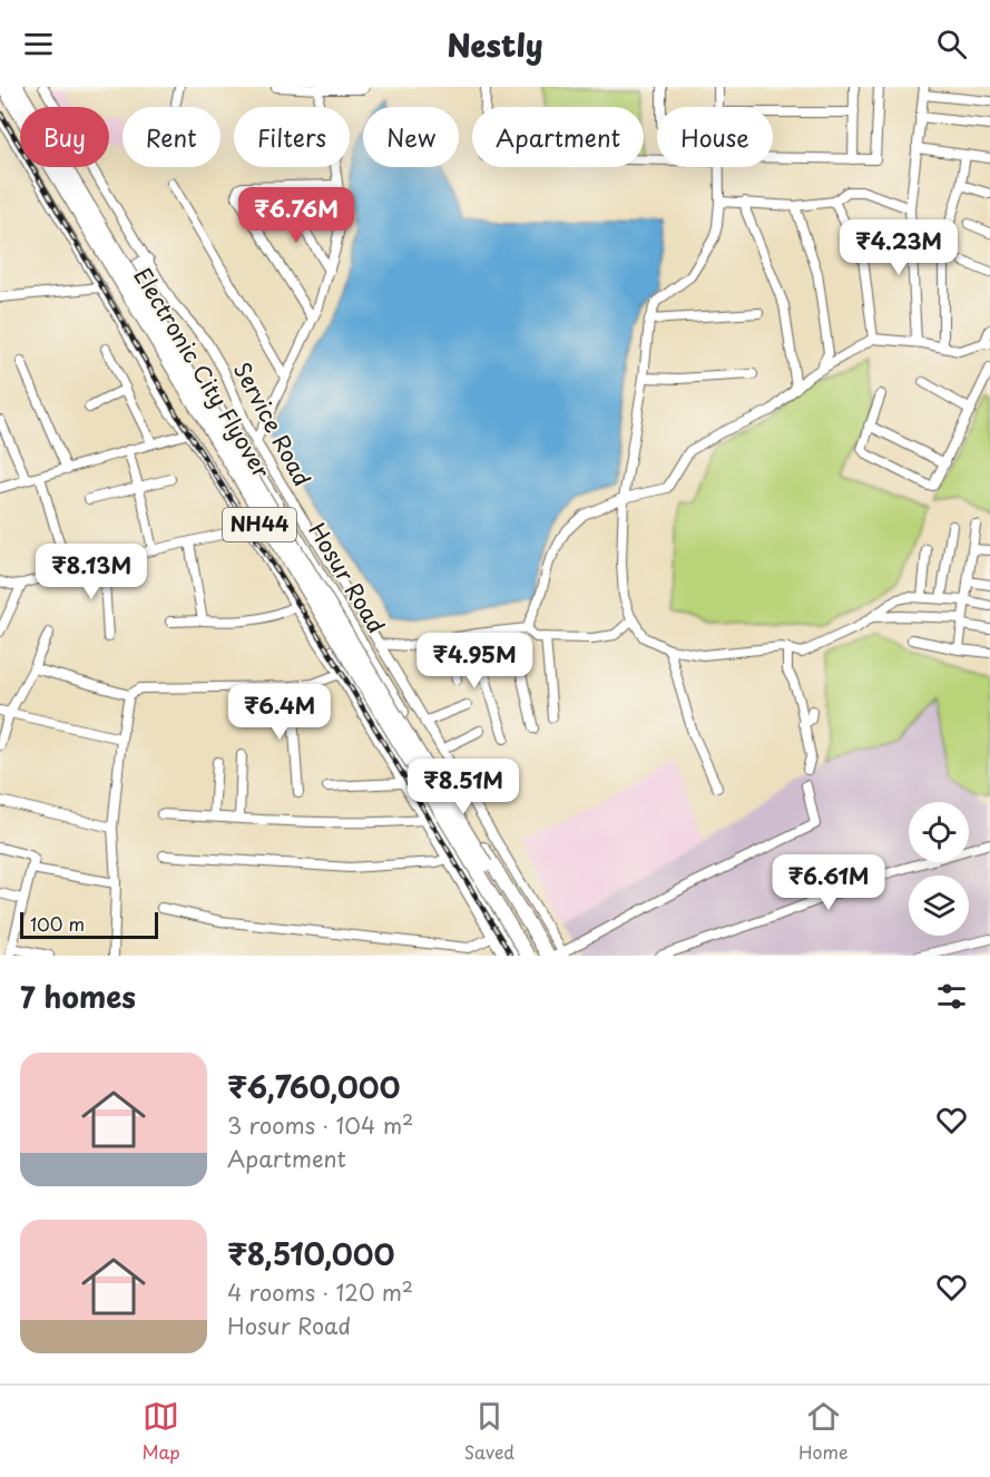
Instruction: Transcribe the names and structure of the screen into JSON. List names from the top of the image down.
{
  "streets": {
    "highway": ["Electronic City Flyover", "NH44", "Hosur Road"],
    "street": ["Service Road"]
  },
  "scale_bar": "100 m",
  "page": {
    "header": "Nestly",
    "chip": [
      "Buy",
      "Rent",
      "Filters",
      "New",
      "Apartment",
      "House"
    ],
    "price": [
      "₹6.76M",
      "₹4.23M",
      "₹8.13M",
      "₹4.95M",
      "₹6.4M",
      "₹8.51M",
      "₹6.61M"
    ],
    "scale": "100 m",
    "heading": "7 homes",
    "list": [
      {
        "name": "₹6,760,000",
        "note": "3 rooms · 104 m² · Apartment"
      },
      {
        "name": "₹8,510,000",
        "note": "4 rooms · 120 m² · Hosur Road"
      }
    ],
    "tabs": ["Map", "Saved", "Home"]
  }
}
